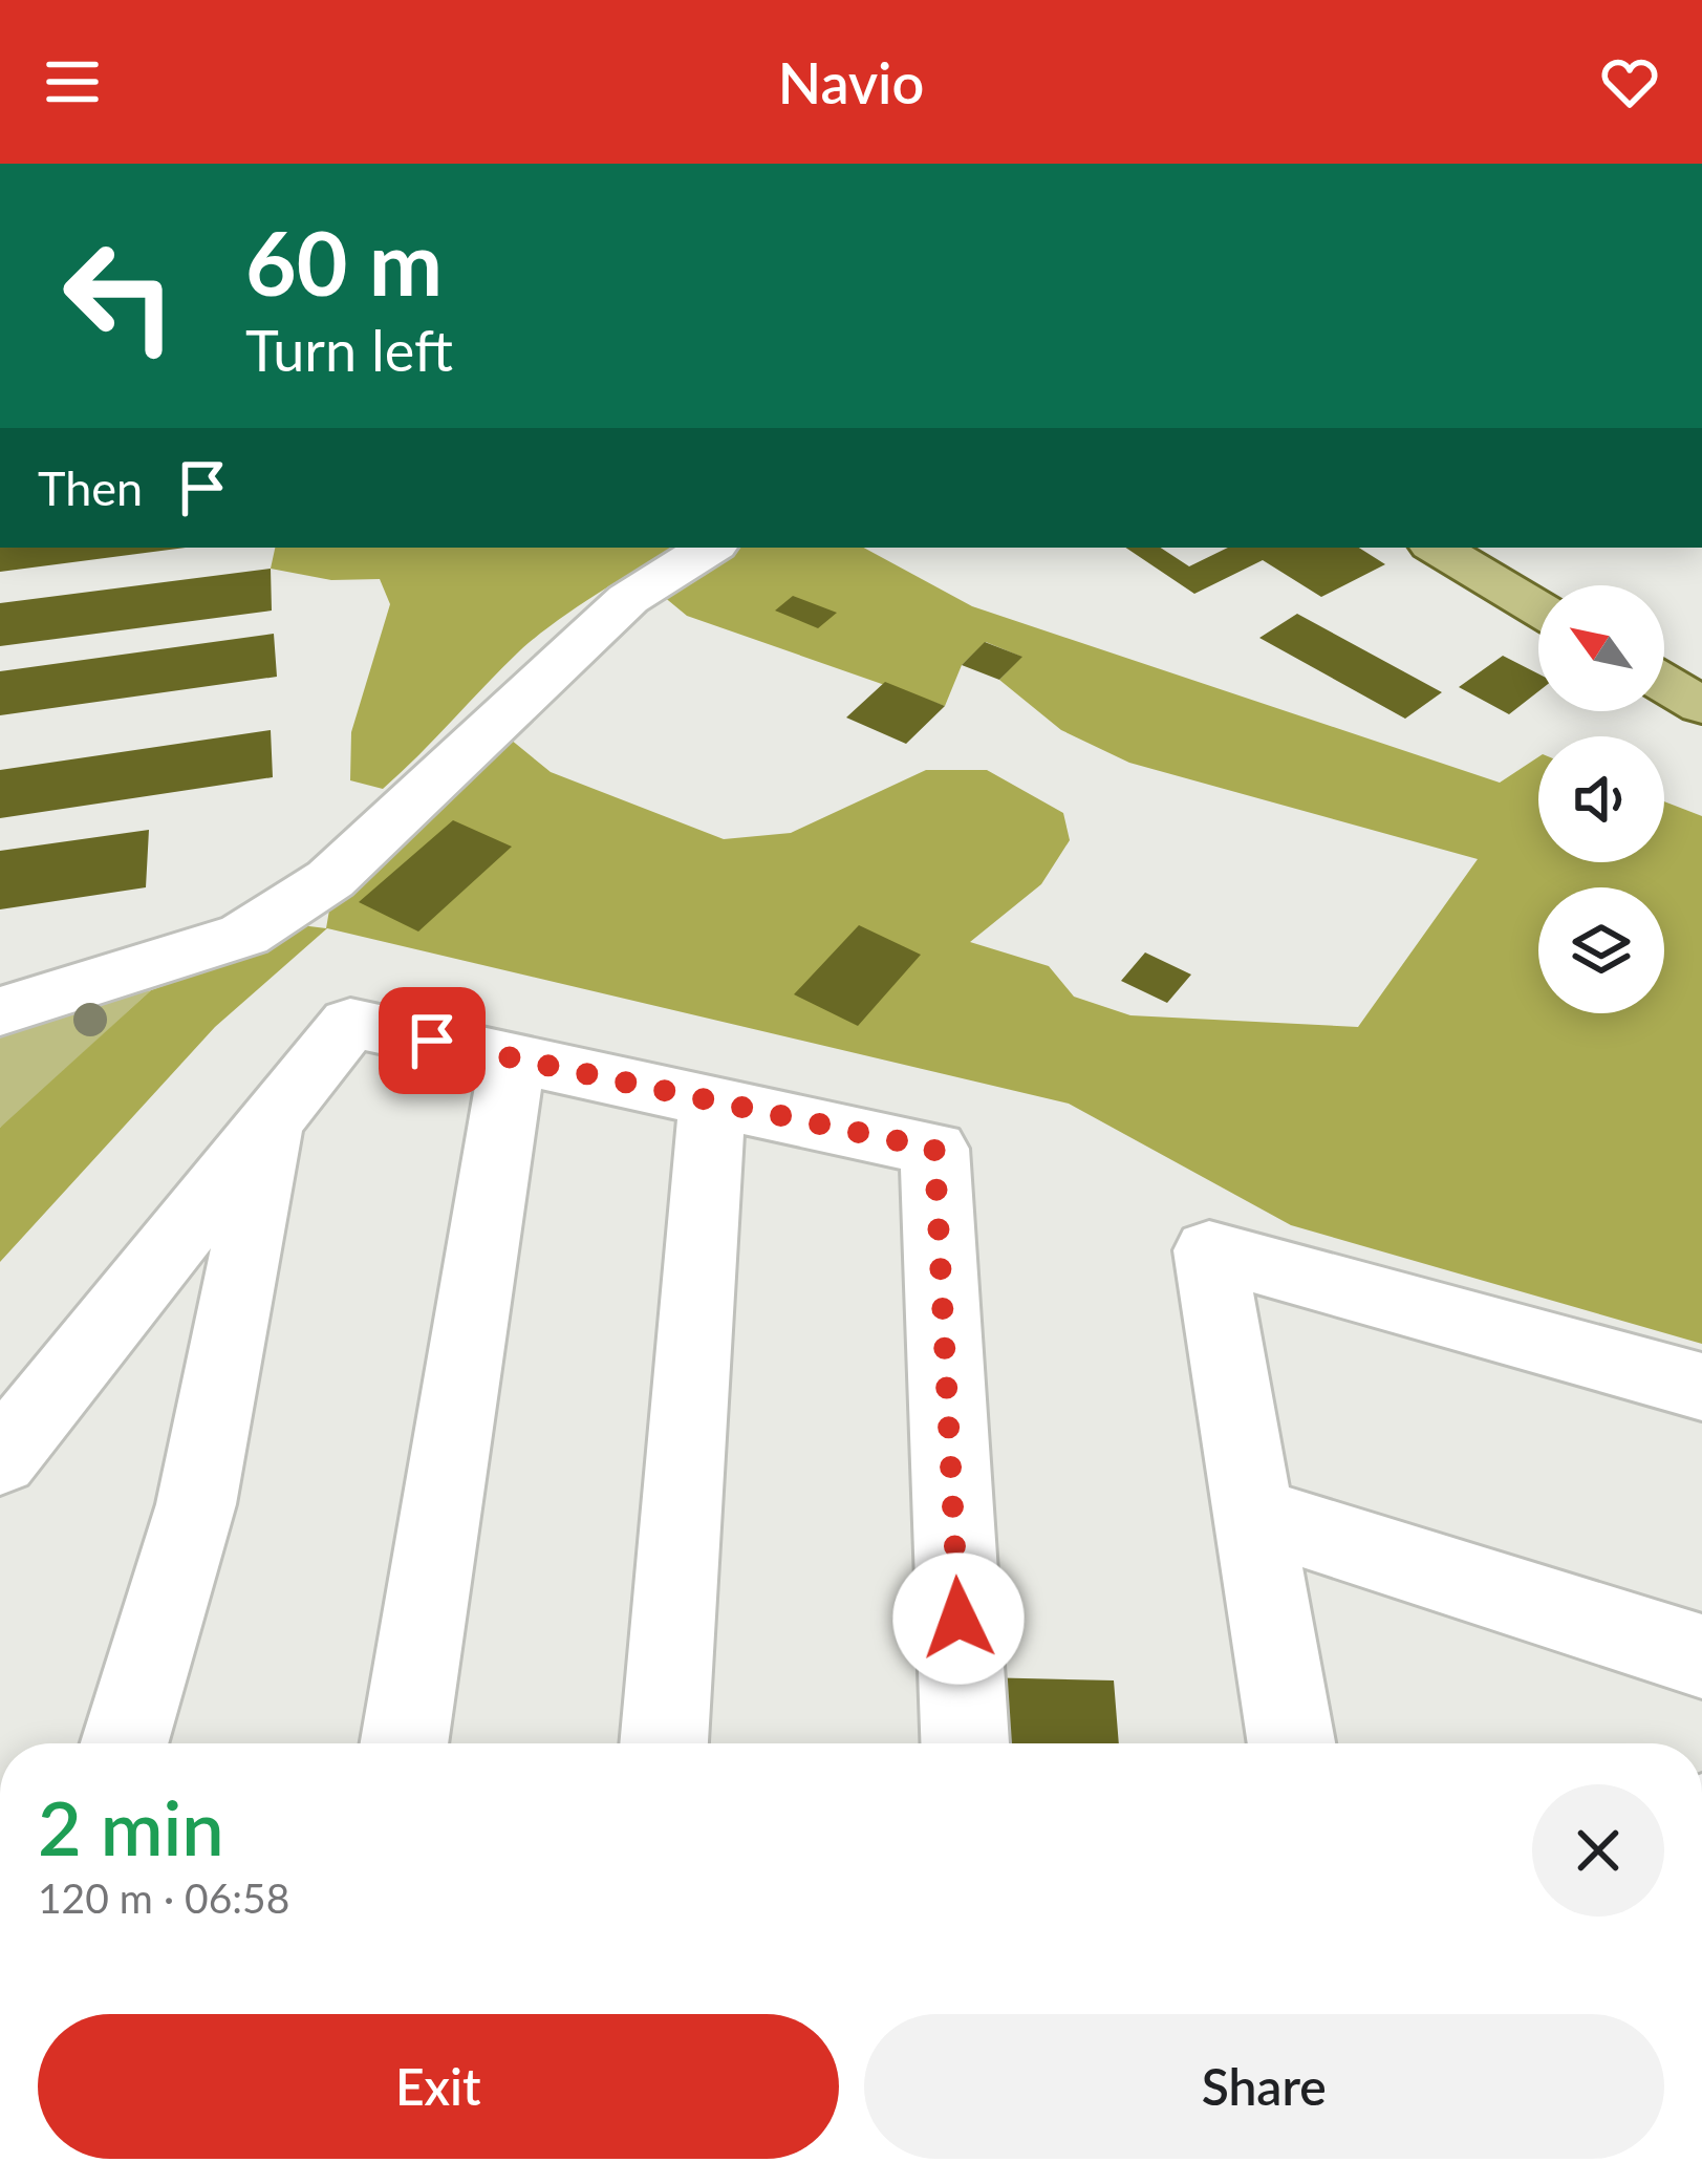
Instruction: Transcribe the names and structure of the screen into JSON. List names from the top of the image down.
{
  "north": "top left",
  "page": {
    "header": "Navio",
    "turn": ["60 m", "Turn left"],
    "then": "Then",
    "heading": ["2 min", "120 m · 06:58"],
    "buttons": ["Exit", "Share"]
  }
}
